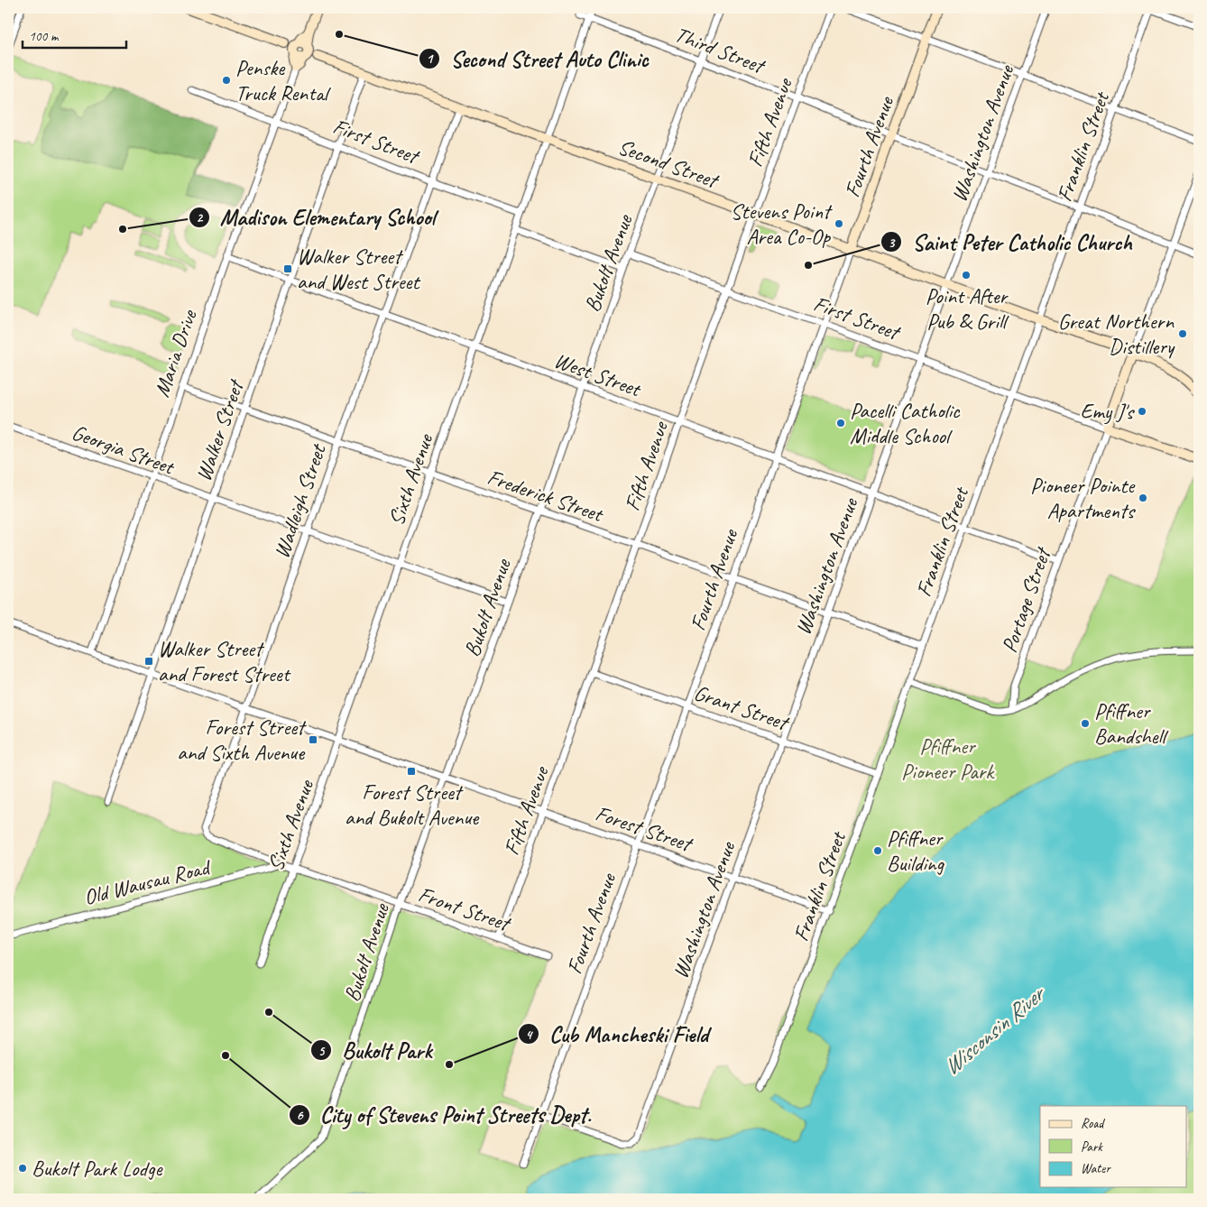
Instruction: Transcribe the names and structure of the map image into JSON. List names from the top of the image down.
{
  "streets": {
    "street": [
      "Third Street",
      "Fifth Avenue",
      "Washington Avenue",
      "First Street",
      "Fourth Avenue",
      "Franklin Street",
      "Second Street",
      "Bukolt Avenue",
      "Maria Drive",
      "West Street",
      "Walker Street",
      "Georgia Street",
      "Sixth Avenue",
      "Frederick Street",
      "Wadleigh Street",
      "Portage Street",
      "Grant Street",
      "Forest Street",
      "Old Wausau Road",
      "Front Street"
    ]
  },
  "crossings": [
    ["Third Street", "Fifth Avenue"],
    ["Third Street", "Washington Avenue"],
    ["Third Street", "Fourth Avenue"],
    ["Third Street", "Franklin Street"],
    ["Third Street", "Bukolt Avenue"],
    ["Third Street", "Sixth Avenue"],
    ["Third Street", "Portage Street"],
    ["Fifth Avenue", "First Street"],
    ["Fifth Avenue", "Second Street"],
    ["Fifth Avenue", "West Street"],
    ["Fifth Avenue", "Frederick Street"],
    ["Fifth Avenue", "Grant Street"],
    ["Fifth Avenue", "Forest Street"],
    ["Fifth Avenue", "Front Street"],
    ["Washington Avenue", "First Street"],
    ["Washington Avenue", "Fourth Avenue"],
    ["Washington Avenue", "Second Street"],
    ["Washington Avenue", "West Street"],
    ["Washington Avenue", "Frederick Street"],
    ["Washington Avenue", "Grant Street"],
    ["Washington Avenue", "Forest Street"],
    ["First Street", "Fourth Avenue"],
    ["First Street", "Franklin Street"],
    ["First Street", "Bukolt Avenue"],
    ["First Street", "Maria Drive"],
    ["First Street", "Walker Street"],
    ["First Street", "Sixth Avenue"],
    ["First Street", "Wadleigh Street"],
    ["First Street", "Portage Street"],
    ["Fourth Avenue", "Second Street"],
    ["Fourth Avenue", "West Street"],
    ["Fourth Avenue", "Frederick Street"],
    ["Fourth Avenue", "Grant Street"],
    ["Fourth Avenue", "Forest Street"],
    ["Franklin Street", "Second Street"],
    ["Franklin Street", "West Street"],
    ["Franklin Street", "Frederick Street"],
    ["Franklin Street", "Grant Street"],
    ["Franklin Street", "Forest Street"],
    ["Second Street", "Bukolt Avenue"],
    ["Second Street", "Walker Street"],
    ["Second Street", "Sixth Avenue"],
    ["Second Street", "Wadleigh Street"],
    ["Second Street", "Portage Street"],
    ["Bukolt Avenue", "West Street"],
    ["Bukolt Avenue", "Georgia Street"],
    ["Bukolt Avenue", "Frederick Street"],
    ["Bukolt Avenue", "Forest Street"],
    ["Bukolt Avenue", "Front Street"],
    ["Maria Drive", "West Street"],
    ["Maria Drive", "Georgia Street"],
    ["Maria Drive", "Frederick Street"],
    ["West Street", "Walker Street"],
    ["West Street", "Sixth Avenue"],
    ["West Street", "Wadleigh Street"],
    ["West Street", "Portage Street"],
    ["Walker Street", "Georgia Street"],
    ["Walker Street", "Frederick Street"],
    ["Georgia Street", "Sixth Avenue"],
    ["Georgia Street", "Wadleigh Street"],
    ["Sixth Avenue", "Frederick Street"],
    ["Sixth Avenue", "Forest Street"],
    ["Sixth Avenue", "Front Street"],
    ["Frederick Street", "Wadleigh Street"],
    ["Wadleigh Street", "Old Wausau Road"]
  ],
  "water": ["Wisconsin River"],
  "parks": ["Pfiffner Pioneer Park"],
  "places": {
    "other": [
      "Second Street Auto Clinic",
      "Penske Truck Rental",
      "Stevens Point Area Co-Op",
      "Madison Elementary School",
      "Saint Peter Catholic Church",
      "Point After Pub & Grill",
      "Great Northern Distillery",
      "Emy J's",
      "Pacelli Catholic Middle School",
      "Pioneer Pointe Apartments",
      "Pfiffner Bandshell",
      "Pfiffner Building",
      "Bukolt Park",
      "City of Stevens Point Streets Dept.",
      "Cub Mancheski Field",
      "Bukolt Park Lodge"
    ],
    "transit": [
      "Walker Street and West Street",
      "Walker Street and Forest Street",
      "Forest Street and Sixth Avenue",
      "Forest Street and Bukolt Avenue"
    ]
  },
  "legend": ["Road", "Park", "Water"],
  "scale_bar": "100 m"
}
